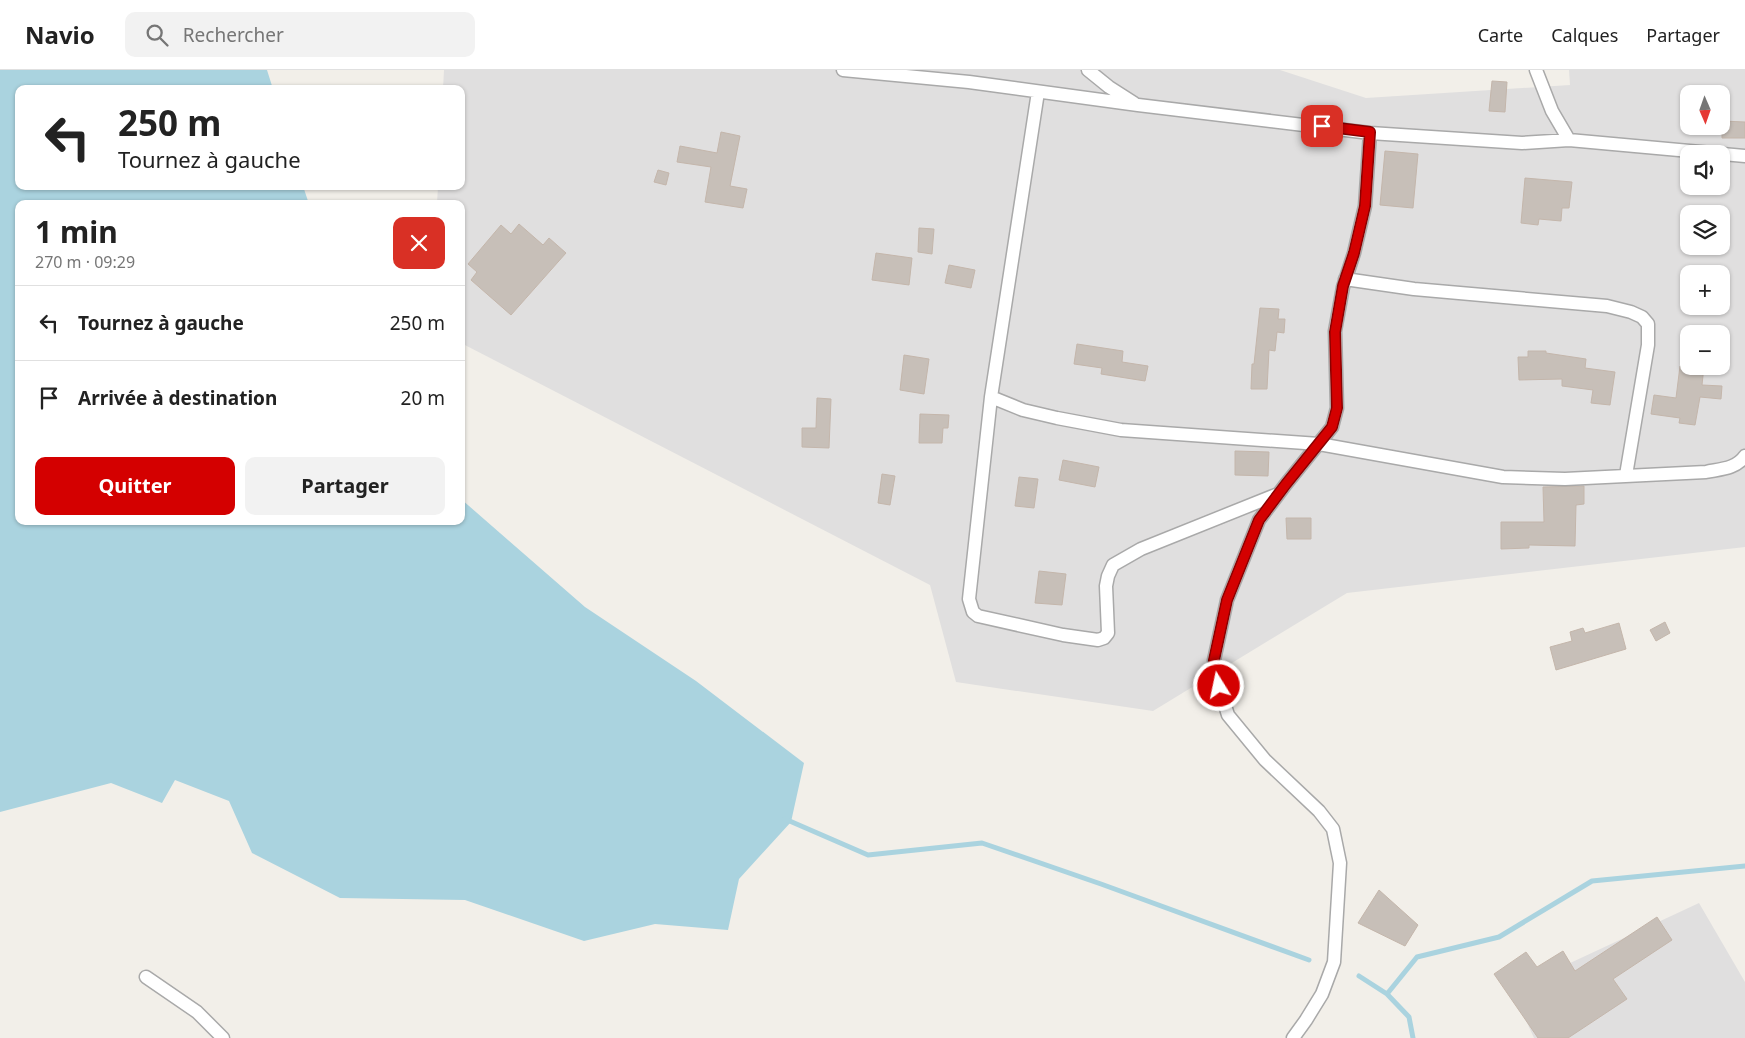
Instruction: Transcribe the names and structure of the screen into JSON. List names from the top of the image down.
{
  "north": "bottom",
  "page": {
    "header": "Navio",
    "search": "Rechercher",
    "nav": ["Carte", "Calques", "Partager"],
    "map_buttons": ["+", "−"],
    "turn": ["250 m", "Tournez à gauche"],
    "heading": ["1 min", "270 m · 09:29"],
    "list": [
      {
        "name": "Tournez à gauche",
        "value": "250 m"
      },
      {
        "name": "Arrivée à destination",
        "value": "20 m"
      }
    ],
    "buttons": ["Quitter", "Partager"]
  }
}
